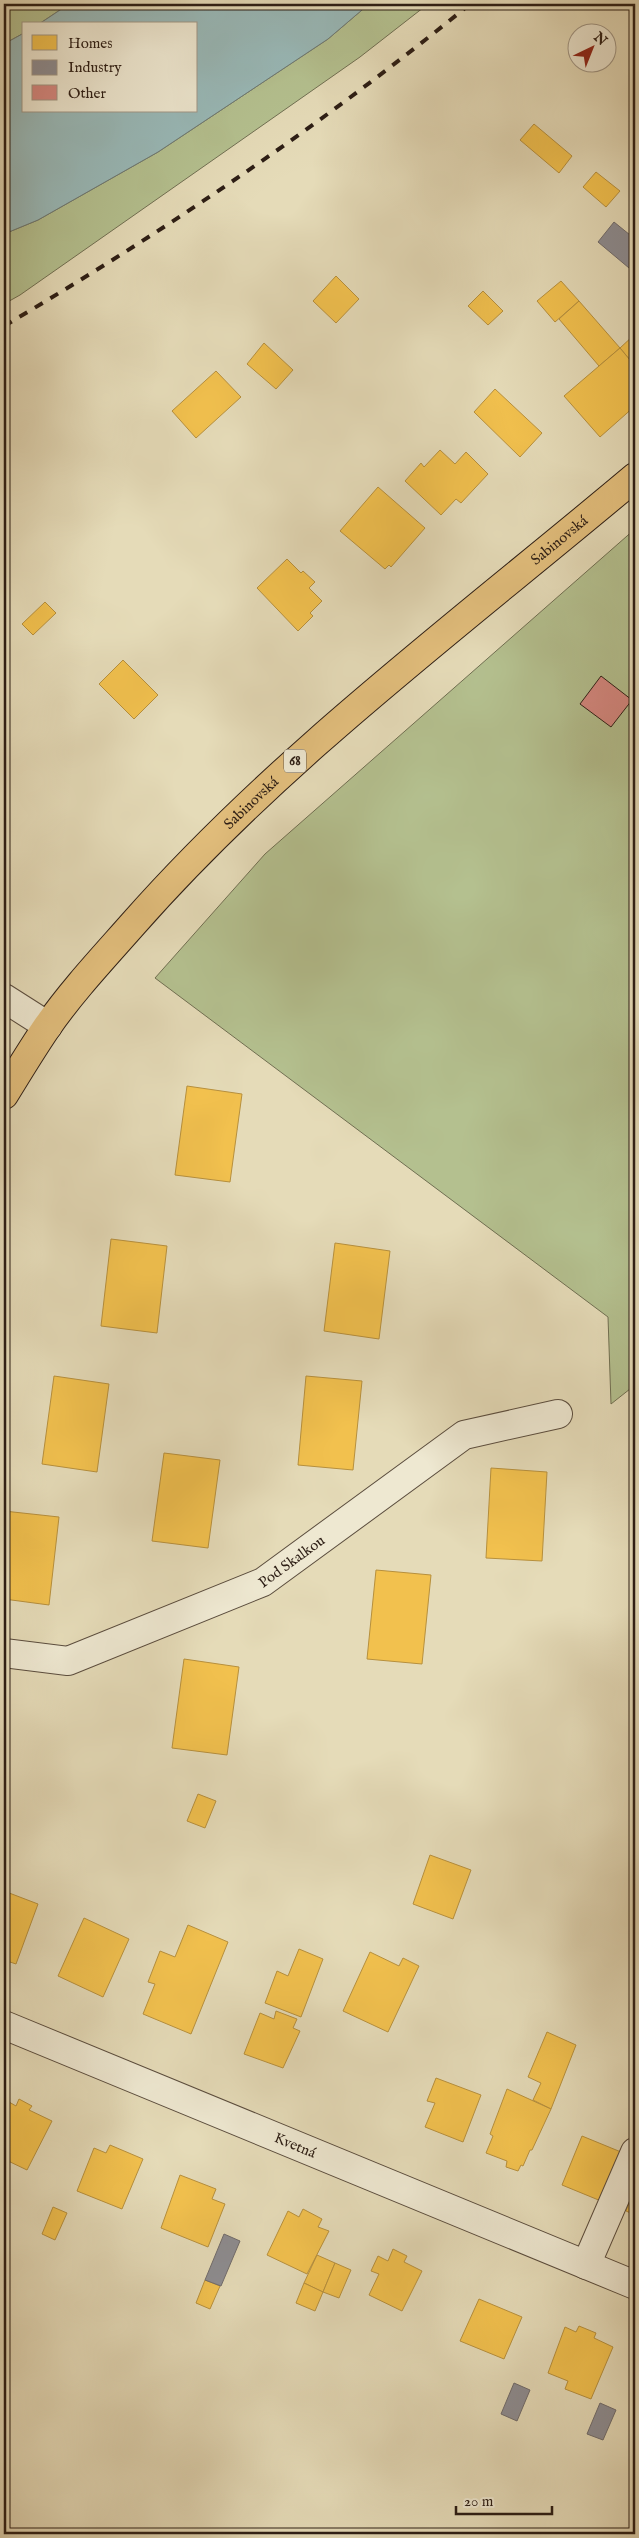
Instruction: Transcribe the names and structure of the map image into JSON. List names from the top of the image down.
{
  "streets": {
    "main road": ["Sabinovská", "68"],
    "street": ["Pod Skalkou", "Kvetná"]
  },
  "legend": ["Homes", "Industry", "Other"],
  "scale_bar": "20 m",
  "north": "top right"
}
